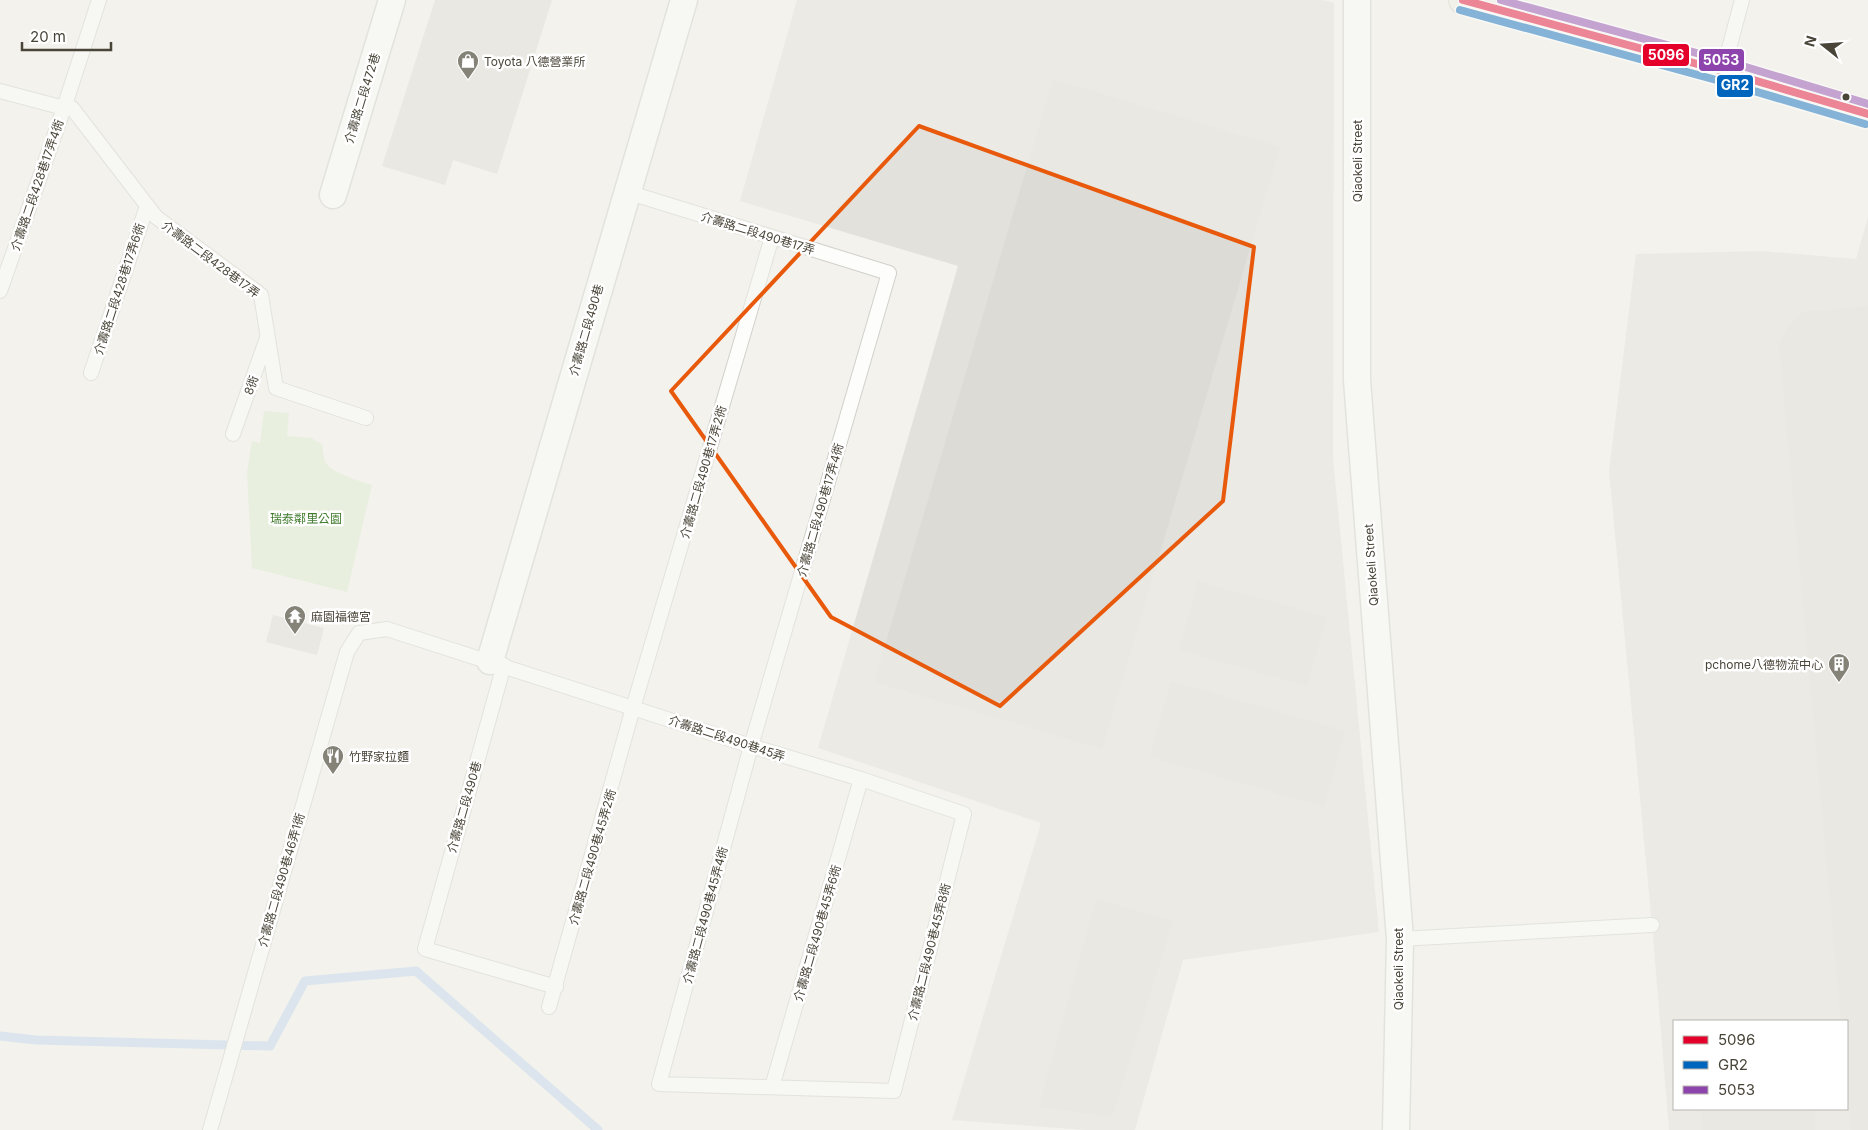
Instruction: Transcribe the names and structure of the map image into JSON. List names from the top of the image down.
{
  "streets": {
    "street": ["介壽路二段472巷", "Qiaokeli Street", "介壽路二段490巷"],
    "lane": [
      "介壽路二段428巷17弄4衖",
      "介壽路二段490巷17弄",
      "介壽路二段428巷17弄",
      "介壽路二段428巷17弄6衖",
      "8衖",
      "介壽路二段490巷17弄2衖",
      "介壽路二段490巷17弄4衖",
      "介壽路二段490巷45弄",
      "介壽路二段490巷45弄2衖",
      "介壽路二段490巷46弄1衖",
      "介壽路二段490巷45弄4衖",
      "介壽路二段490巷45弄6衖",
      "介壽路二段490巷45弄8衖"
    ]
  },
  "crossings": [
    ["介壽路二段428巷17弄4衖", "介壽路二段428巷17弄"],
    ["介壽路二段490巷17弄", "介壽路二段490巷"],
    ["介壽路二段490巷17弄", "介壽路二段490巷17弄2衖"],
    ["介壽路二段490巷17弄", "介壽路二段490巷17弄4衖"],
    ["介壽路二段428巷17弄", "介壽路二段428巷17弄6衖"],
    ["介壽路二段428巷17弄", "8衖"],
    ["介壽路二段490巷", "介壽路二段490巷45弄"],
    ["介壽路二段490巷", "介壽路二段490巷45弄2衖"],
    ["介壽路二段490巷17弄2衖", "介壽路二段490巷45弄"],
    ["介壽路二段490巷17弄2衖", "介壽路二段490巷45弄2衖"],
    ["介壽路二段490巷17弄4衖", "介壽路二段490巷45弄"],
    ["介壽路二段490巷17弄4衖", "介壽路二段490巷45弄4衖"],
    ["介壽路二段490巷45弄", "介壽路二段490巷45弄2衖"],
    ["介壽路二段490巷45弄", "介壽路二段490巷46弄1衖"],
    ["介壽路二段490巷45弄", "介壽路二段490巷45弄4衖"],
    ["介壽路二段490巷45弄", "介壽路二段490巷45弄6衖"],
    ["介壽路二段490巷45弄", "介壽路二段490巷45弄8衖"],
    ["介壽路二段490巷45弄4衖", "介壽路二段490巷45弄6衖"],
    ["介壽路二段490巷45弄4衖", "介壽路二段490巷45弄8衖"],
    ["介壽路二段490巷45弄6衖", "介壽路二段490巷45弄8衖"]
  ],
  "parks": ["瑞泰鄰里公園"],
  "places": {
    "shop": ["Toyota 八德營業所"],
    "temple": ["麻園福德宮"],
    "building": ["pchome八德物流中心"],
    "restaurant": ["竹野家拉麵"]
  },
  "lines": ["transit line 5096", "transit line 5053", "transit line GR2"],
  "legend": ["5096", "GR2", "5053"],
  "scale_bar": "20 m",
  "north": "left"
}
